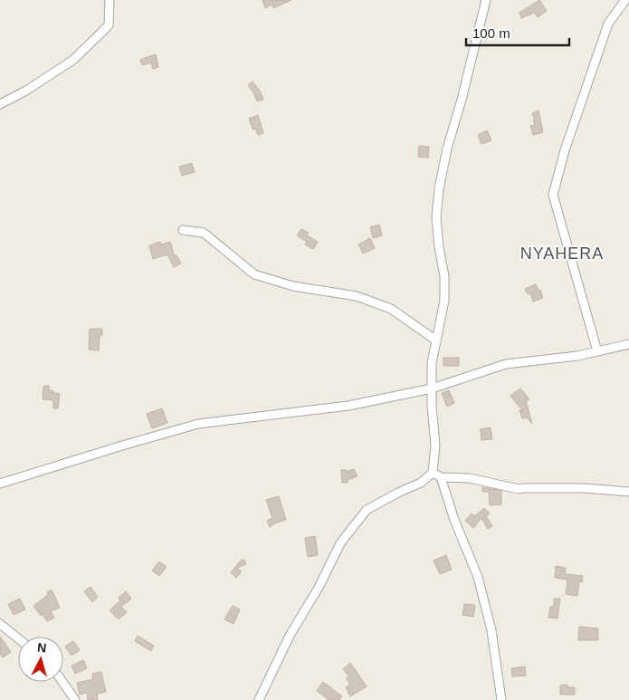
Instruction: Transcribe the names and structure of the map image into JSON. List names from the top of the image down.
{
  "districts": ["NYAHERA"],
  "scale_bar": "100 m",
  "north": "top"
}
